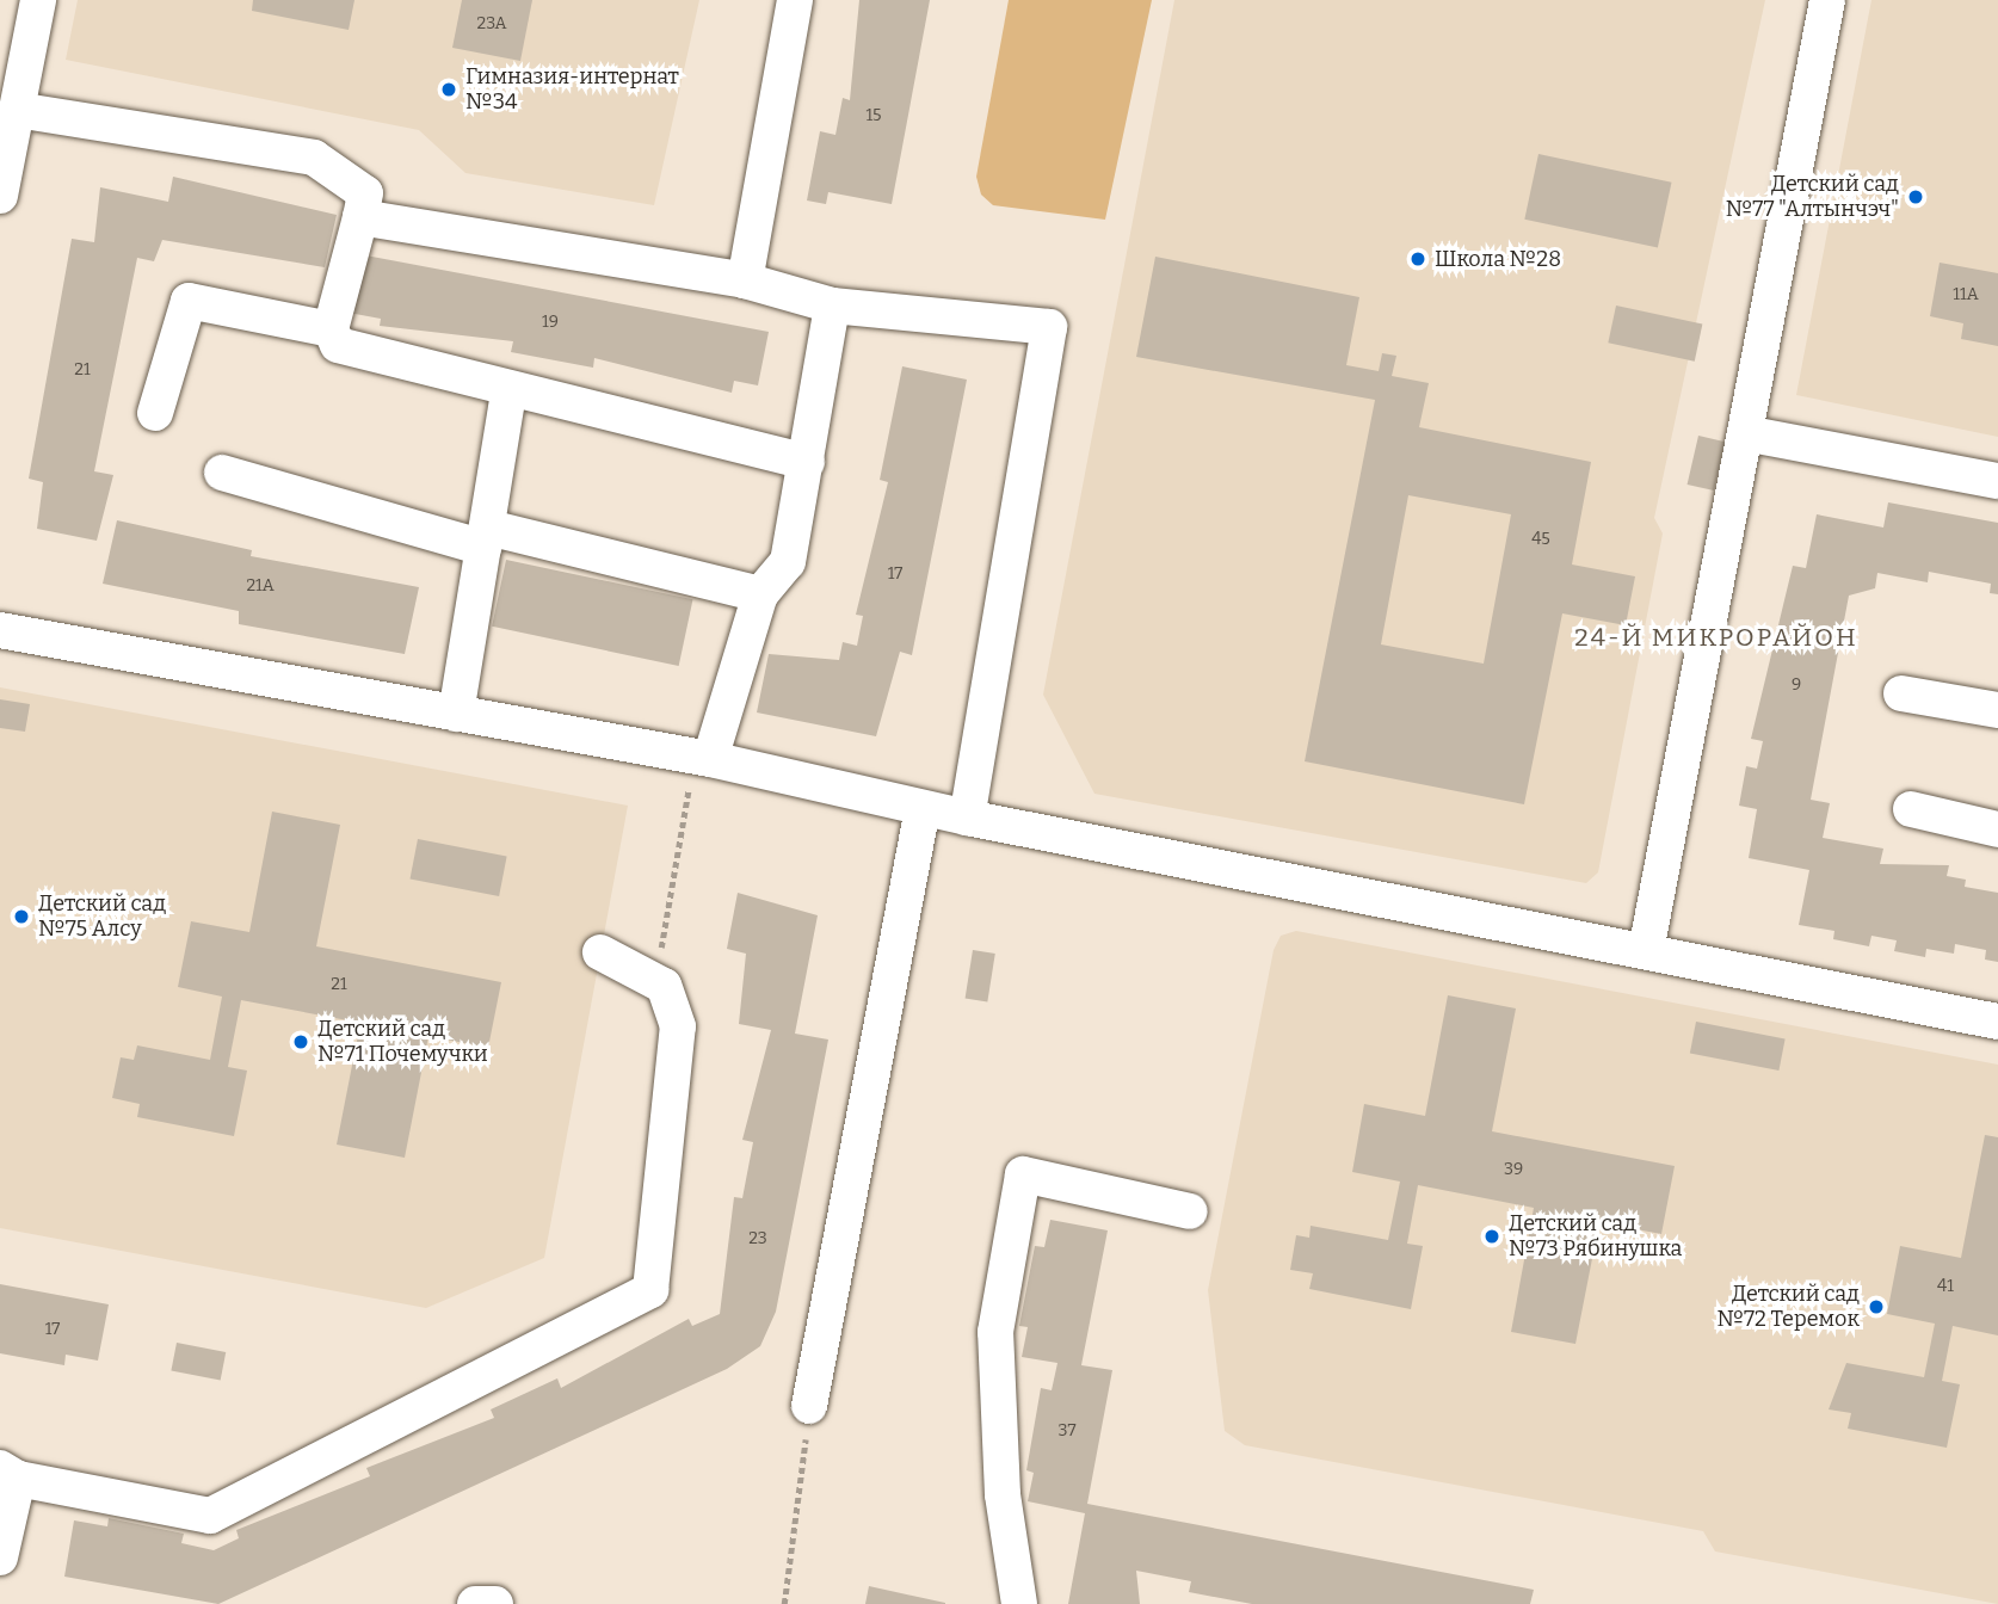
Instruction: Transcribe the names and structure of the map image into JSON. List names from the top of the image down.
{
  "districts": ["24-Й МИКРОРАЙОН"],
  "places": [
    "Гимназия-интернат №34",
    "Детский сад №77 \"Алтынчэч\"",
    "Школа №28",
    "Детский сад №75 Алсу",
    "Детский сад №71 Почемучки",
    "Детский сад №73 Рябинушка",
    "Детский сад №72 Теремок"
  ],
  "house_numbers": [
    "23А",
    "15",
    "11А",
    "19",
    "21",
    "45",
    "17",
    "21А",
    "9",
    "21",
    "39",
    "23",
    "41",
    "17",
    "37"
  ]
}
